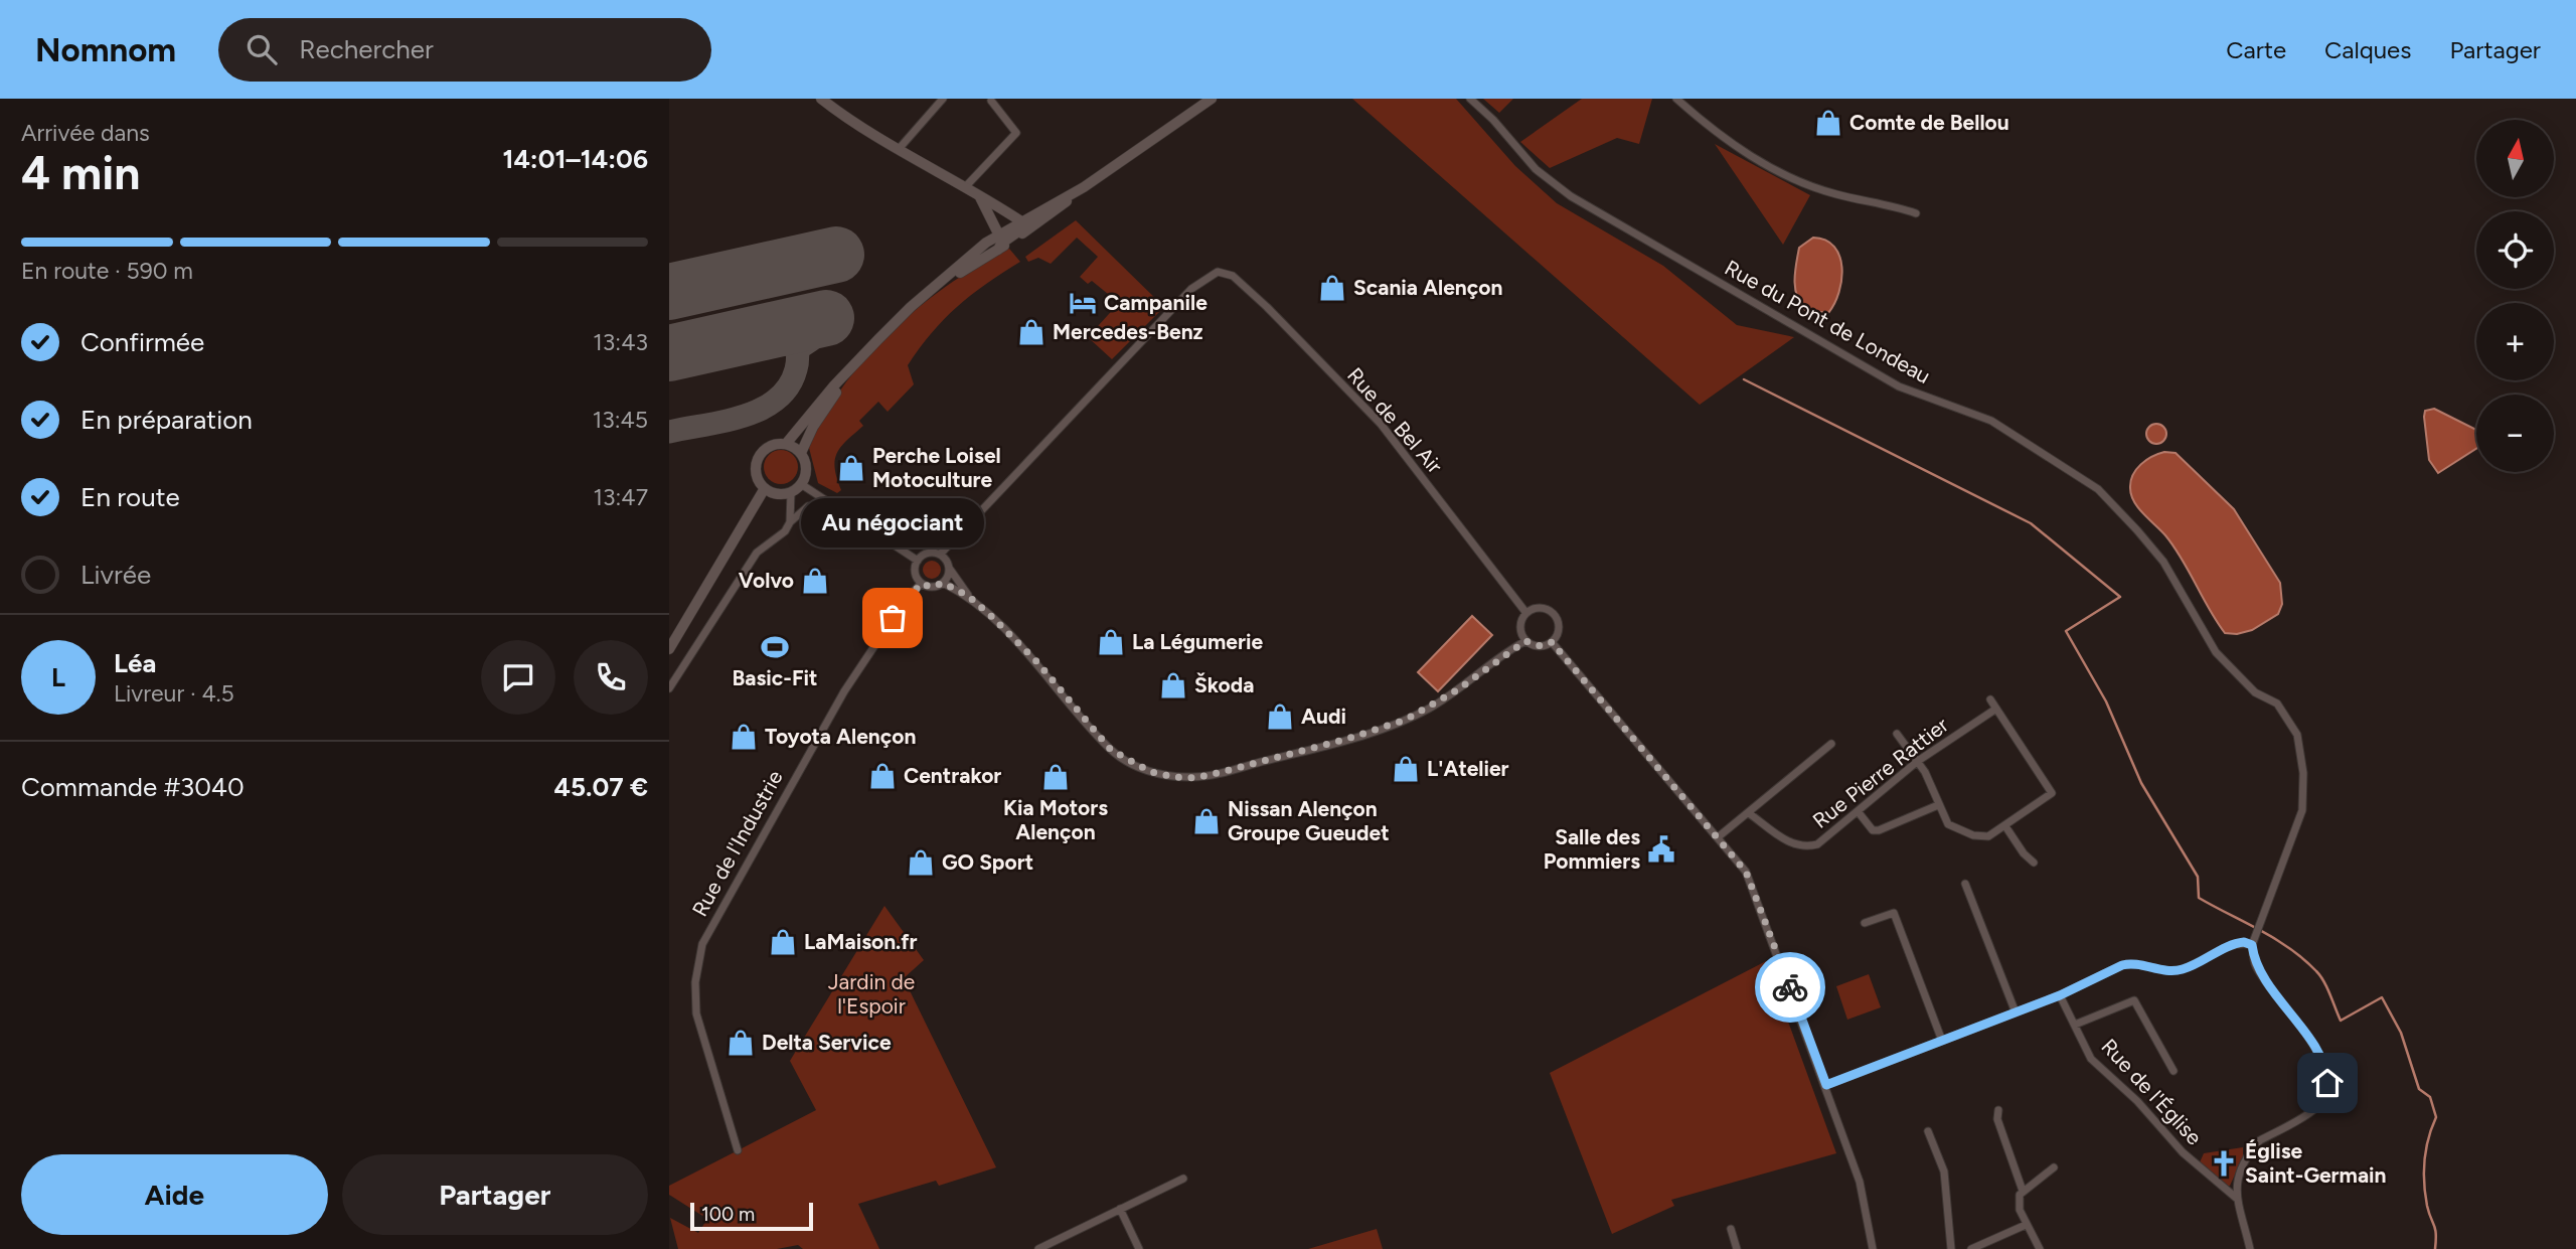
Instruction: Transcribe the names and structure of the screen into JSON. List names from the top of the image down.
{
  "streets": {
    "street": [
      "Rue du Pont de Londeau",
      "Rue de Bel Air",
      "Rue Pierre Rattier",
      "Rue de l'Industrie",
      "Rue de l'Église"
    ]
  },
  "crossings": [
    ["Rue de Bel Air", "Rue de l'Industrie"]
  ],
  "parks": ["Jardin de l'Espoir"],
  "places": {
    "shop": [
      "Comte de Bellou",
      "Scania Alençon",
      "Mercedes-Benz",
      "Perche Loisel Motoculture",
      "Volvo",
      "La Légumerie",
      "Škoda",
      "Audi",
      "Toyota Alençon",
      "L'Atelier",
      "Centrakor",
      "Kia Motors Alençon",
      "Nissan Alençon Groupe Gueudet",
      "GO Sport",
      "LaMaison.fr",
      "Delta Service"
    ],
    "hotel": ["Campanile"],
    "other": ["Au négociant"],
    "sports": ["Basic-Fit"],
    "public building": ["Salle des Pommiers"],
    "church": ["Église Saint-Germain"]
  },
  "scale_bar": "100 m",
  "north": "top",
  "page": {
    "header": "Nomnom",
    "search": "Rechercher",
    "nav": ["Carte", "Calques", "Partager"],
    "heading": ["4 min", "Arrivée dans", "14:01–14:06"],
    "panel": [
      "Léa",
      "Livreur · 4.5",
      "Commande #3040",
      "45.07 €"
    ],
    "map_buttons": ["+", "−"],
    "bar": "En route · 590 m",
    "list": [
      ["Confirmée", "13:43"],
      ["En préparation", "13:45"],
      ["En route", "13:47"],
      "Livrée"
    ],
    "bubble": "Au négociant",
    "round": "L",
    "buttons": ["Aide", "Partager"],
    "scale": "100 m"
  }
}
